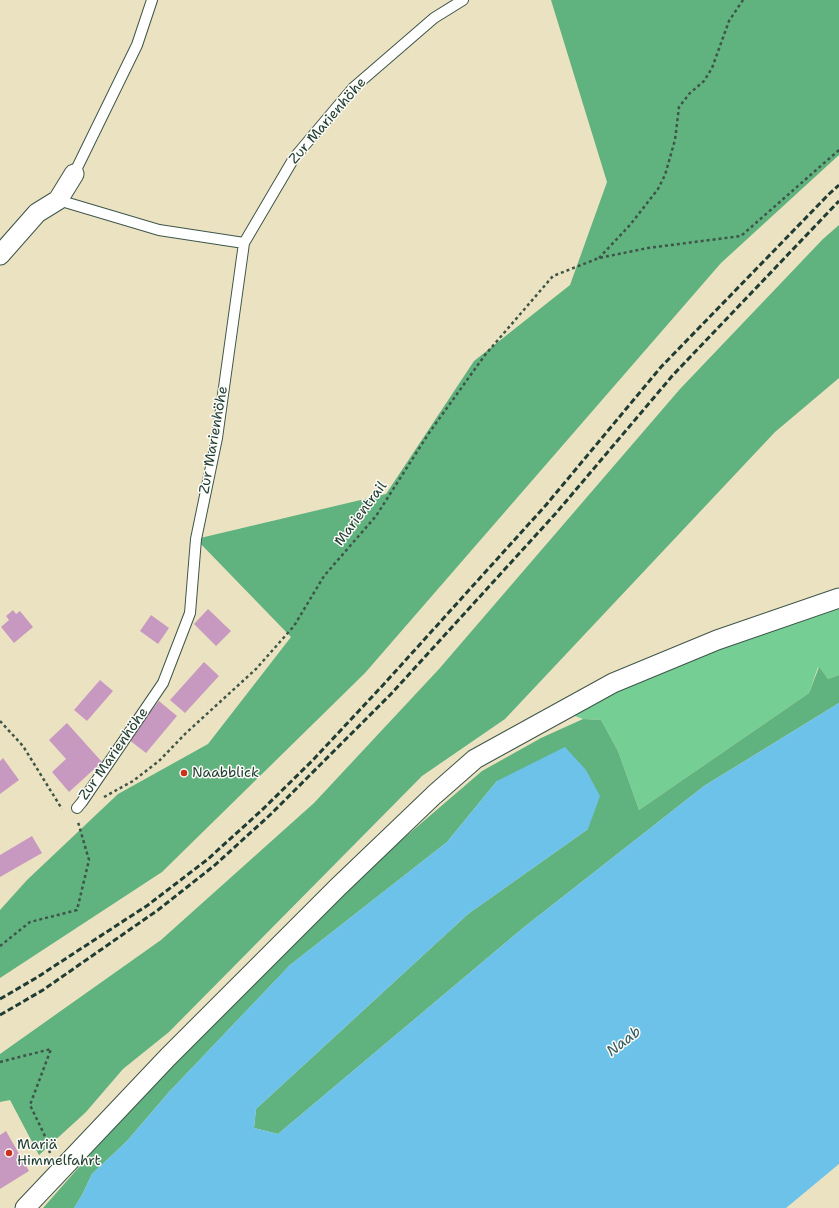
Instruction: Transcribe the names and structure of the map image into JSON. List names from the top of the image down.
{
  "streets": {
    "lane": ["Zur Marienhöhe"],
    "path": ["Marientrail"]
  },
  "water": ["Naab"],
  "places": ["Naabblick", "Mariä Himmelfahrt"]
}
